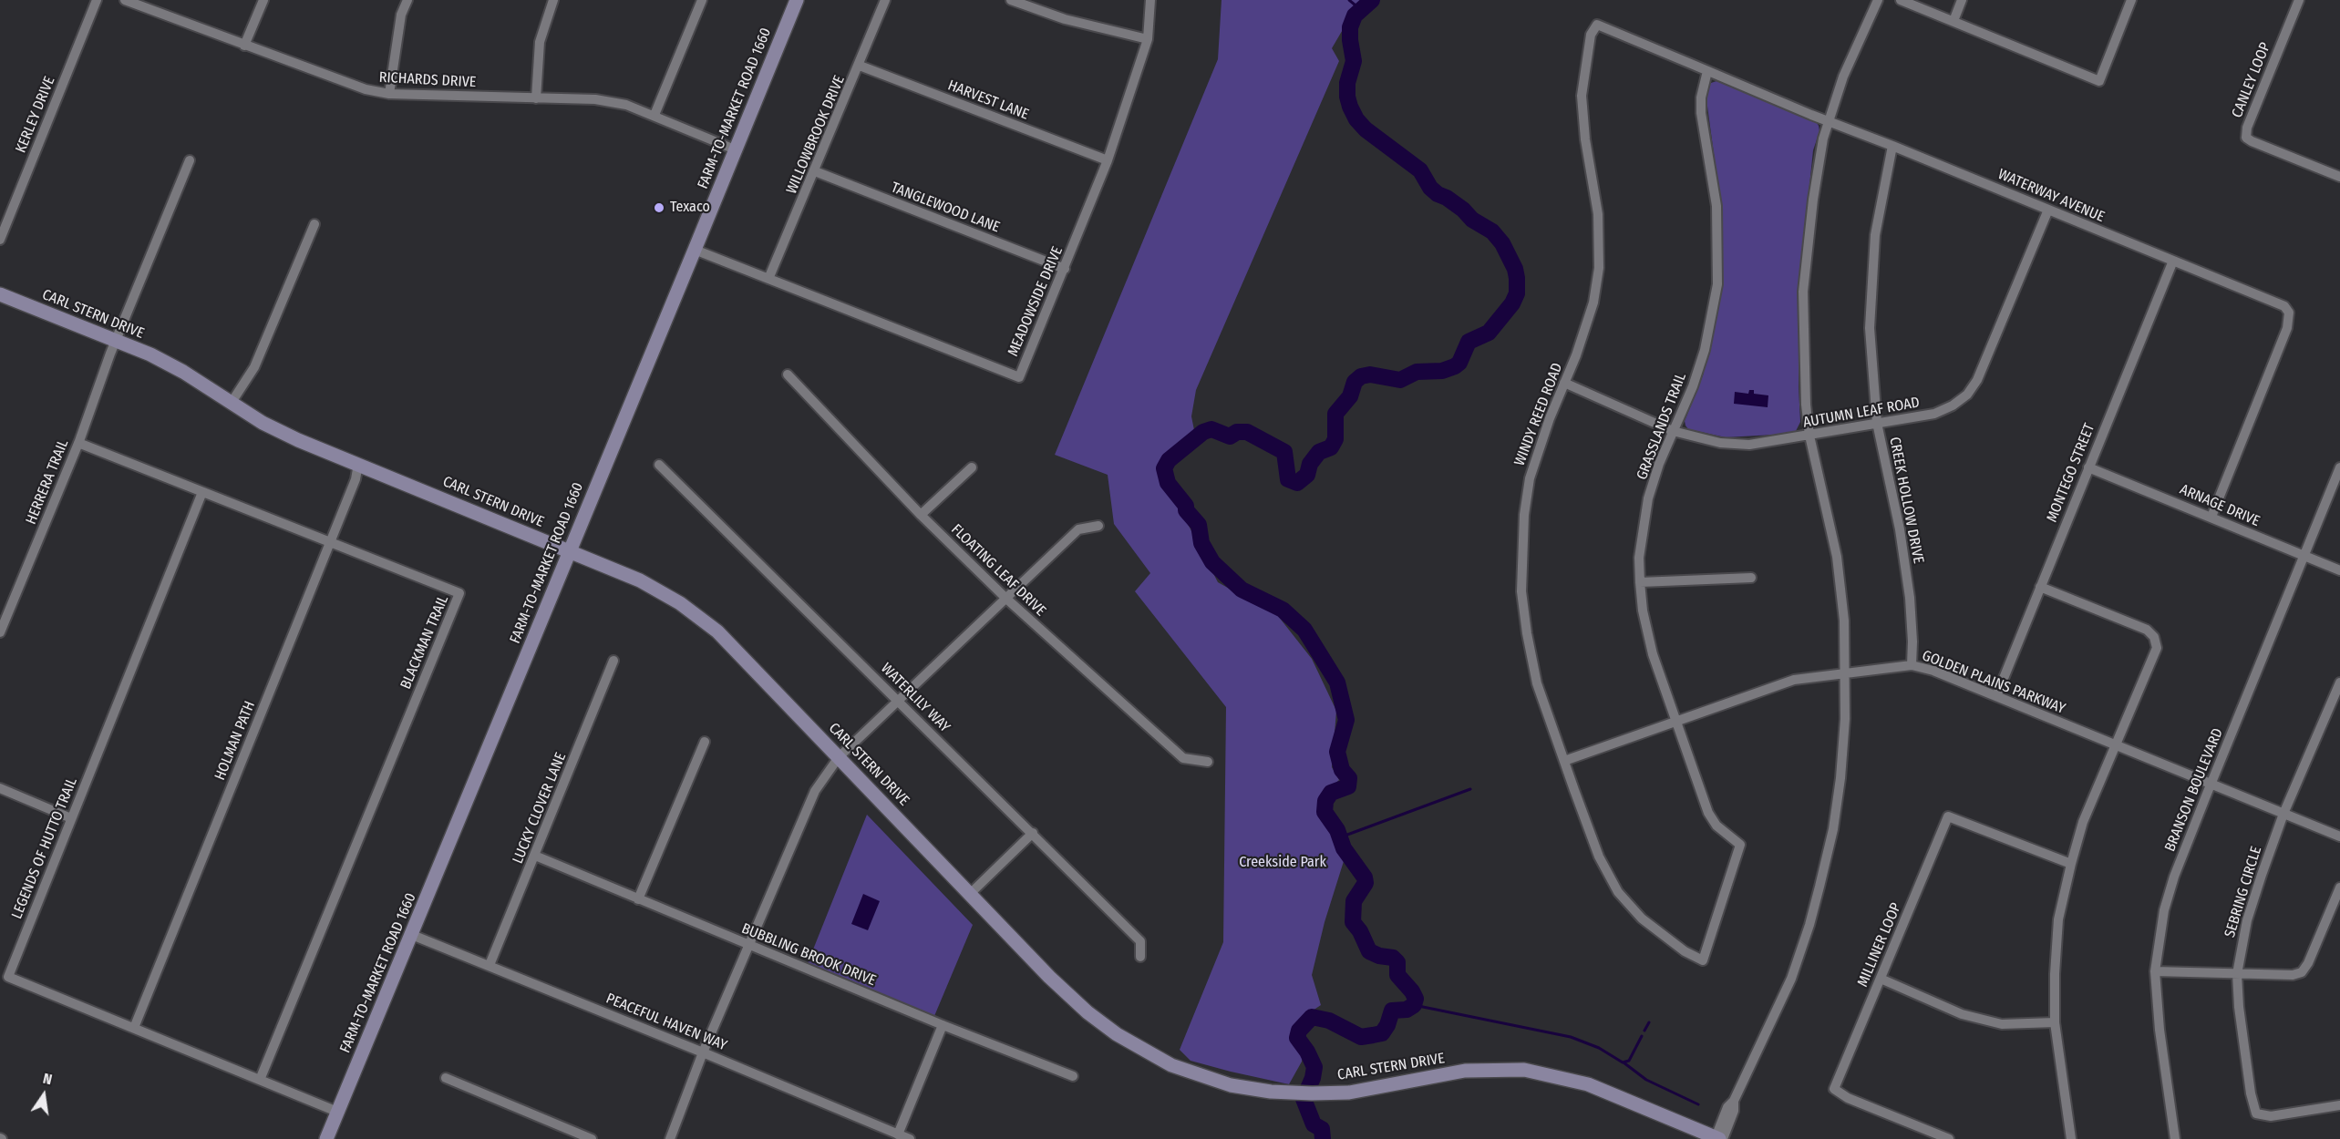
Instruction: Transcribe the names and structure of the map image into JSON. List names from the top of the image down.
{
  "streets": {
    "street": [
      "RICHARDS DRIVE",
      "CANLEY LOOP",
      "HARVEST LANE",
      "FARM-TO-MARKET ROAD 1660",
      "KERLEY DRIVE",
      "WILLOWBROOK DRIVE",
      "WATERWAY AVENUE",
      "TANGLEWOOD LANE",
      "MEADOWSIDE DRIVE",
      "CARL STERN DRIVE",
      "AUTUMN LEAF ROAD",
      "WINDY REED ROAD",
      "GRASSLANDS TRAIL",
      "MONTEGO STREET",
      "HERRERA TRAIL",
      "CREEK HOLLOW DRIVE",
      "ARNAGE DRIVE",
      "FLOATING LEAF DRIVE",
      "BLACKMAN TRAIL",
      "GOLDEN PLAINS PARKWAY",
      "WATERLILY WAY",
      "HOLMAN PATH",
      "BRANSON BOULEVARD",
      "LUCKY CLOVER LANE",
      "LEGENDS OF HUTTO TRAIL",
      "SEBRING CIRCLE",
      "MILLINER LOOP",
      "BUBBLING BROOK DRIVE",
      "PEACEFUL HAVEN WAY"
    ]
  },
  "crossings": [
    ["RICHARDS DRIVE", "FARM-TO-MARKET ROAD 1660"],
    ["HARVEST LANE", "WILLOWBROOK DRIVE"],
    ["HARVEST LANE", "MEADOWSIDE DRIVE"],
    ["FARM-TO-MARKET ROAD 1660", "MEADOWSIDE DRIVE"],
    ["FARM-TO-MARKET ROAD 1660", "CARL STERN DRIVE"],
    ["FARM-TO-MARKET ROAD 1660", "LEGENDS OF HUTTO TRAIL"],
    ["FARM-TO-MARKET ROAD 1660", "PEACEFUL HAVEN WAY"],
    ["WILLOWBROOK DRIVE", "TANGLEWOOD LANE"],
    ["WILLOWBROOK DRIVE", "MEADOWSIDE DRIVE"],
    ["WATERWAY AVENUE", "AUTUMN LEAF ROAD"],
    ["WATERWAY AVENUE", "WINDY REED ROAD"],
    ["WATERWAY AVENUE", "GRASSLANDS TRAIL"],
    ["WATERWAY AVENUE", "MONTEGO STREET"],
    ["WATERWAY AVENUE", "CREEK HOLLOW DRIVE"],
    ["WATERWAY AVENUE", "ARNAGE DRIVE"],
    ["TANGLEWOOD LANE", "MEADOWSIDE DRIVE"],
    ["CARL STERN DRIVE", "HERRERA TRAIL"],
    ["CARL STERN DRIVE", "HOLMAN PATH"],
    ["AUTUMN LEAF ROAD", "WINDY REED ROAD"],
    ["AUTUMN LEAF ROAD", "GRASSLANDS TRAIL"],
    ["AUTUMN LEAF ROAD", "CREEK HOLLOW DRIVE"],
    ["WINDY REED ROAD", "GRASSLANDS TRAIL"],
    ["WINDY REED ROAD", "GOLDEN PLAINS PARKWAY"],
    ["GRASSLANDS TRAIL", "GOLDEN PLAINS PARKWAY"],
    ["MONTEGO STREET", "ARNAGE DRIVE"],
    ["MONTEGO STREET", "GOLDEN PLAINS PARKWAY"],
    ["HERRERA TRAIL", "BLACKMAN TRAIL"],
    ["CREEK HOLLOW DRIVE", "GOLDEN PLAINS PARKWAY"],
    ["ARNAGE DRIVE", "BRANSON BOULEVARD"],
    ["BLACKMAN TRAIL", "HOLMAN PATH"],
    ["BLACKMAN TRAIL", "LEGENDS OF HUTTO TRAIL"],
    ["GOLDEN PLAINS PARKWAY", "BRANSON BOULEVARD"],
    ["GOLDEN PLAINS PARKWAY", "SEBRING CIRCLE"],
    ["HOLMAN PATH", "LEGENDS OF HUTTO TRAIL"],
    ["LUCKY CLOVER LANE", "BUBBLING BROOK DRIVE"],
    ["LUCKY CLOVER LANE", "PEACEFUL HAVEN WAY"]
  ],
  "parks": ["Creekside Park"],
  "places": ["Texaco"],
  "north": "top"
}
